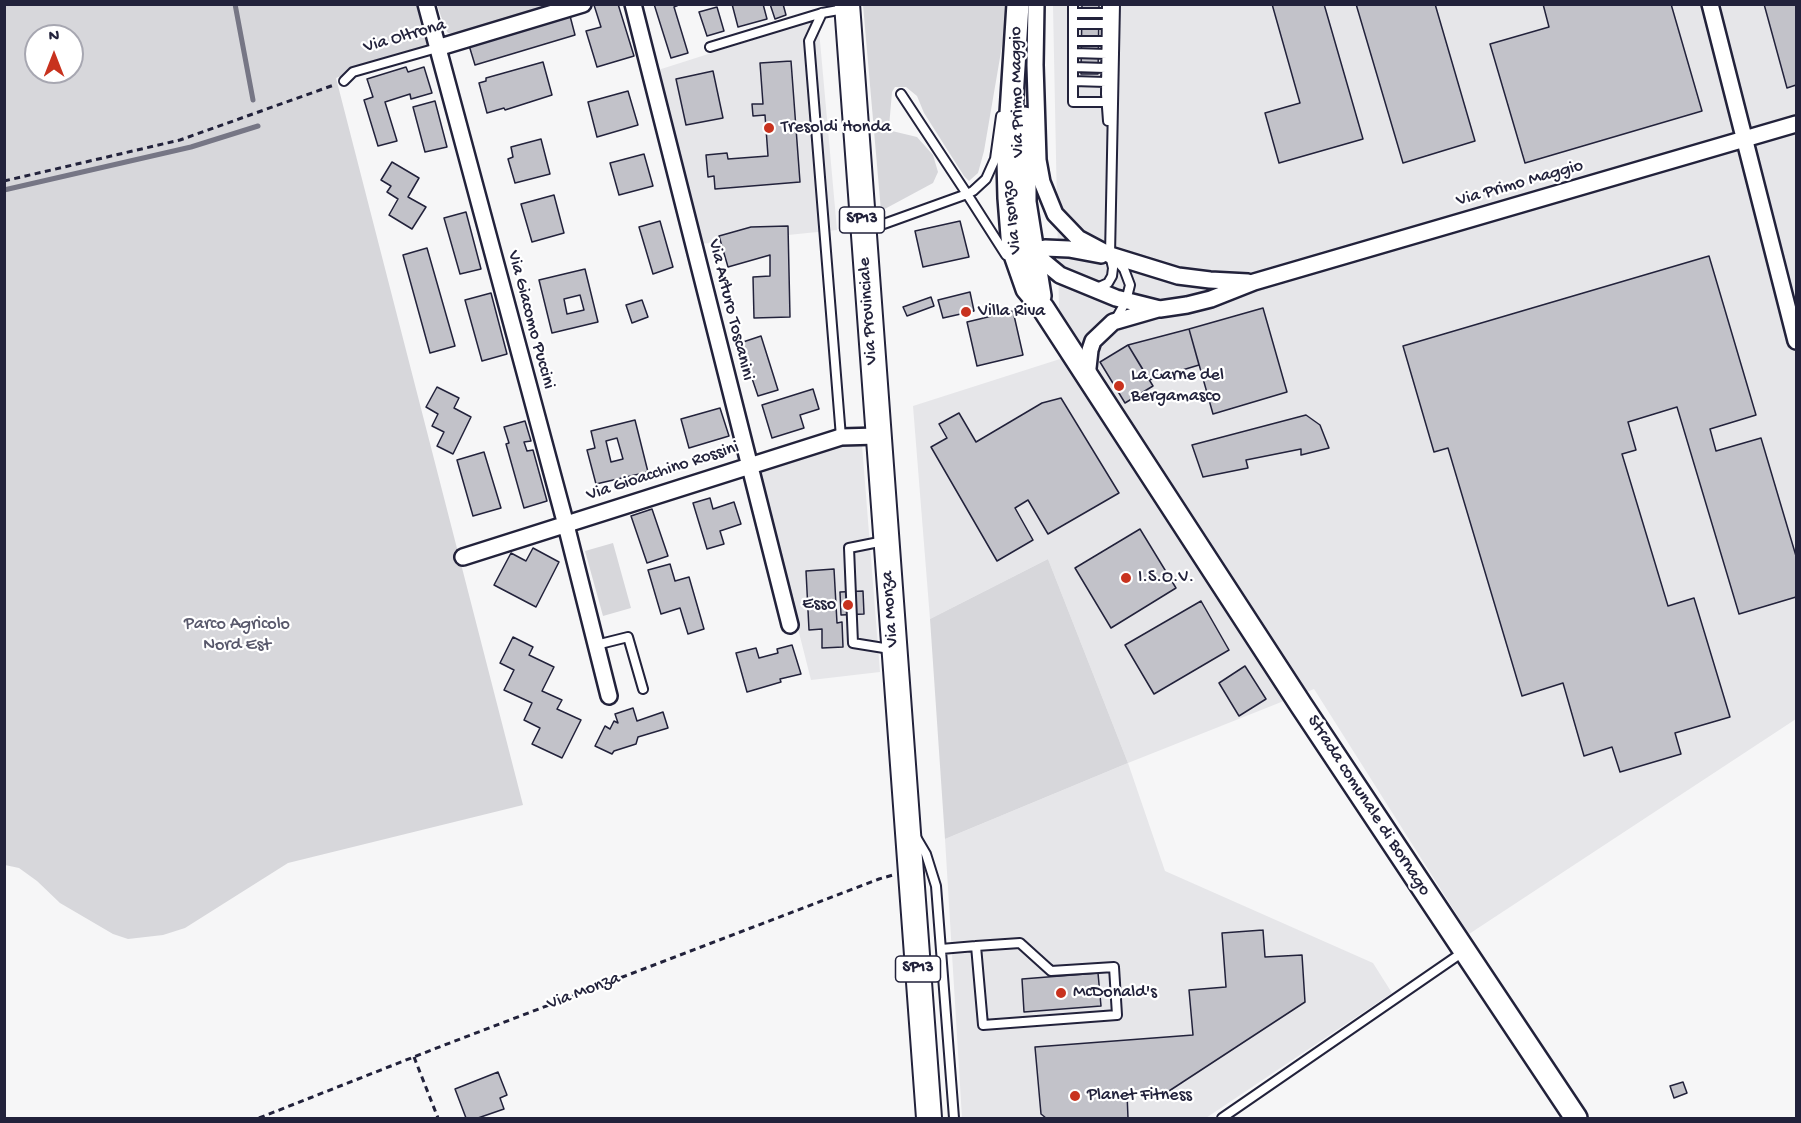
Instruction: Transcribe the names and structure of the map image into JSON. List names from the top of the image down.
{
  "streets": {
    "main road": ["SP13", "Via Provinciale", "Via Monza"],
    "street": [
      "Via Oltrona",
      "Via Primo Maggio",
      "Via Isonzo",
      "Via Arturo Toscanini",
      "Via Giacomo Puccini",
      "Via Gioacchino Rossini",
      "Strada comunale di Bornago"
    ]
  },
  "crossings": [
    ["Via Oltrona", "Via Giacomo Puccini"],
    ["Via Primo Maggio", "Via Isonzo"],
    ["Via Isonzo", "Strada comunale di Bornago"],
    ["Via Arturo Toscanini", "Via Gioacchino Rossini"],
    ["Via Provinciale", "Via Gioacchino Rossini"],
    ["Via Provinciale", "Via Monza"],
    ["Via Giacomo Puccini", "Via Gioacchino Rossini"]
  ],
  "parks": ["Parco Agricolo Nord Est"],
  "places": [
    "Tresoldi Honda",
    "Villa Riva",
    "La Carne del Bergamasco",
    "I.S.O.V.",
    "Esso",
    "McDonald's",
    "Planet Fitness"
  ],
  "north": "top"
}
